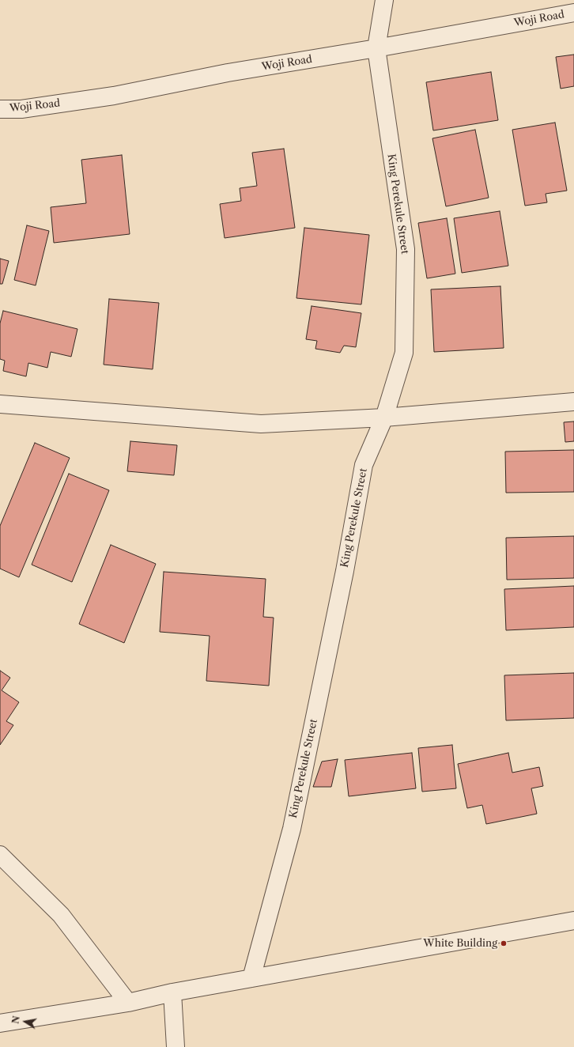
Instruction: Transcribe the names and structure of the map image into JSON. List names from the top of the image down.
{
  "streets": {
    "street": ["Woji Road", "King Perekule Street"]
  },
  "crossings": [
    ["Woji Road", "King Perekule Street"]
  ],
  "places": ["White Building"],
  "north": "left"
}
